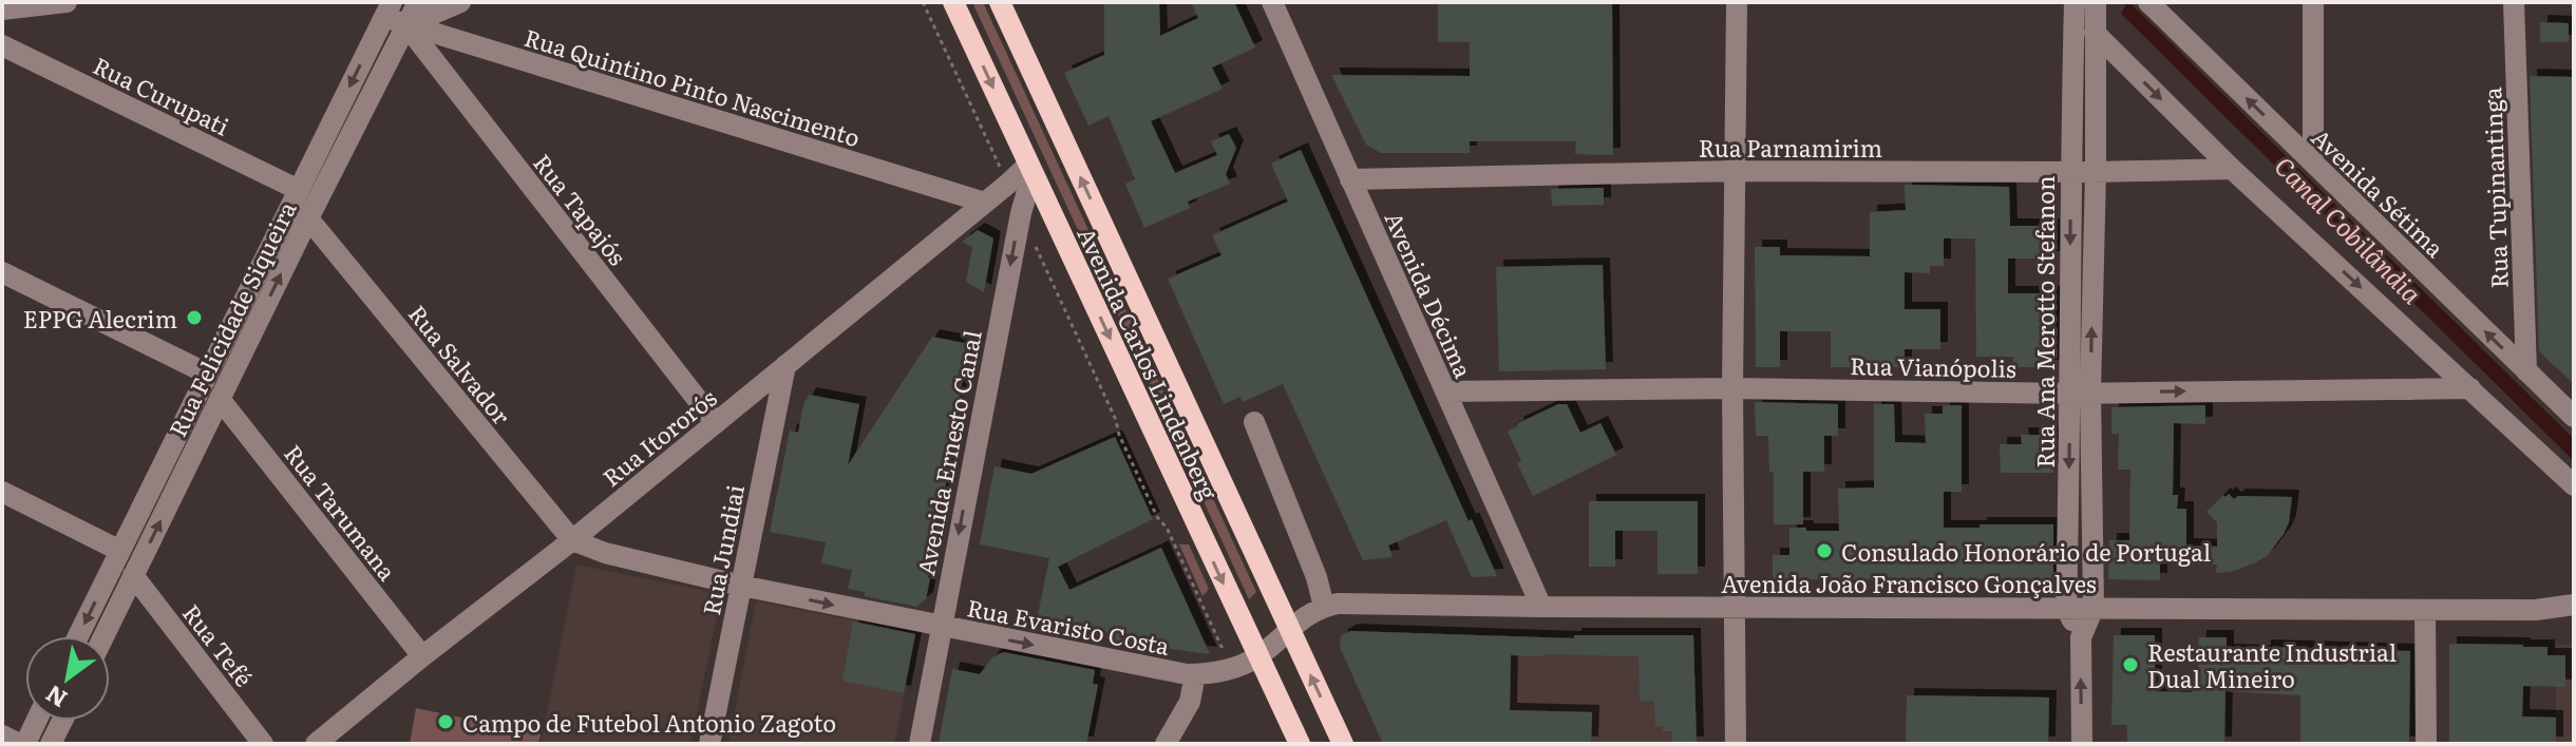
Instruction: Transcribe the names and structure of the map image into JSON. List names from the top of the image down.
{
  "streets": {
    "main road": ["Avenida Carlos Lindenberg"],
    "street": [
      "Rua Quintino Pinto Nascimento",
      "Rua Curupati",
      "Rua Parnamirim",
      "Rua Tupinantinga",
      "Avenida Sétima",
      "Rua Tapajós",
      "Avenida Décima",
      "Rua Felicidade Siqueira",
      "Rua Ana Merotto Stefanon",
      "Rua Salvador",
      "Rua Vianópolis",
      "Rua Itororós",
      "Avenida Ernesto Canal",
      "Rua Tarumana",
      "Rua Jundiai",
      "Avenida João Francisco Gonçalves",
      "Rua Evaristo Costa",
      "Rua Tefé"
    ]
  },
  "crossings": [
    ["Rua Quintino Pinto Nascimento", "Rua Tapajós"],
    ["Rua Quintino Pinto Nascimento", "Rua Felicidade Siqueira"],
    ["Rua Quintino Pinto Nascimento", "Rua Itororós"],
    ["Rua Curupati", "Rua Felicidade Siqueira"],
    ["Rua Parnamirim", "Avenida Décima"],
    ["Rua Parnamirim", "Rua Ana Merotto Stefanon"],
    ["Rua Tupinantinga", "Avenida Sétima"],
    ["Rua Tapajós", "Rua Felicidade Siqueira"],
    ["Rua Tapajós", "Rua Itororós"],
    ["Avenida Décima", "Rua Vianópolis"],
    ["Avenida Décima", "Avenida João Francisco Gonçalves"],
    ["Rua Felicidade Siqueira", "Rua Salvador"],
    ["Rua Felicidade Siqueira", "Rua Tarumana"],
    ["Rua Felicidade Siqueira", "Rua Tefé"],
    ["Rua Ana Merotto Stefanon", "Rua Vianópolis"],
    ["Rua Ana Merotto Stefanon", "Avenida João Francisco Gonçalves"],
    ["Avenida Carlos Lindenberg", "Rua Itororós"],
    ["Avenida Carlos Lindenberg", "Avenida Ernesto Canal"],
    ["Avenida Carlos Lindenberg", "Avenida João Francisco Gonçalves"],
    ["Avenida Carlos Lindenberg", "Rua Evaristo Costa"],
    ["Rua Salvador", "Rua Itororós"],
    ["Rua Salvador", "Rua Evaristo Costa"],
    ["Rua Itororós", "Avenida Ernesto Canal"],
    ["Rua Itororós", "Rua Tarumana"],
    ["Rua Itororós", "Rua Jundiai"],
    ["Rua Itororós", "Rua Evaristo Costa"],
    ["Avenida Ernesto Canal", "Rua Evaristo Costa"],
    ["Rua Jundiai", "Rua Evaristo Costa"]
  ],
  "one_way": ["Rua Vianópolis", "Avenida Ernesto Canal", "Rua Evaristo Costa"],
  "water": ["Canal Cobilândia"],
  "places": [
    "EPPG Alecrim",
    "Consulado Honorário de Portugal",
    "Restaurante Industrial Dual Mineiro",
    "Campo de Futebol Antonio Zagoto"
  ],
  "north": "bottom left"
}
